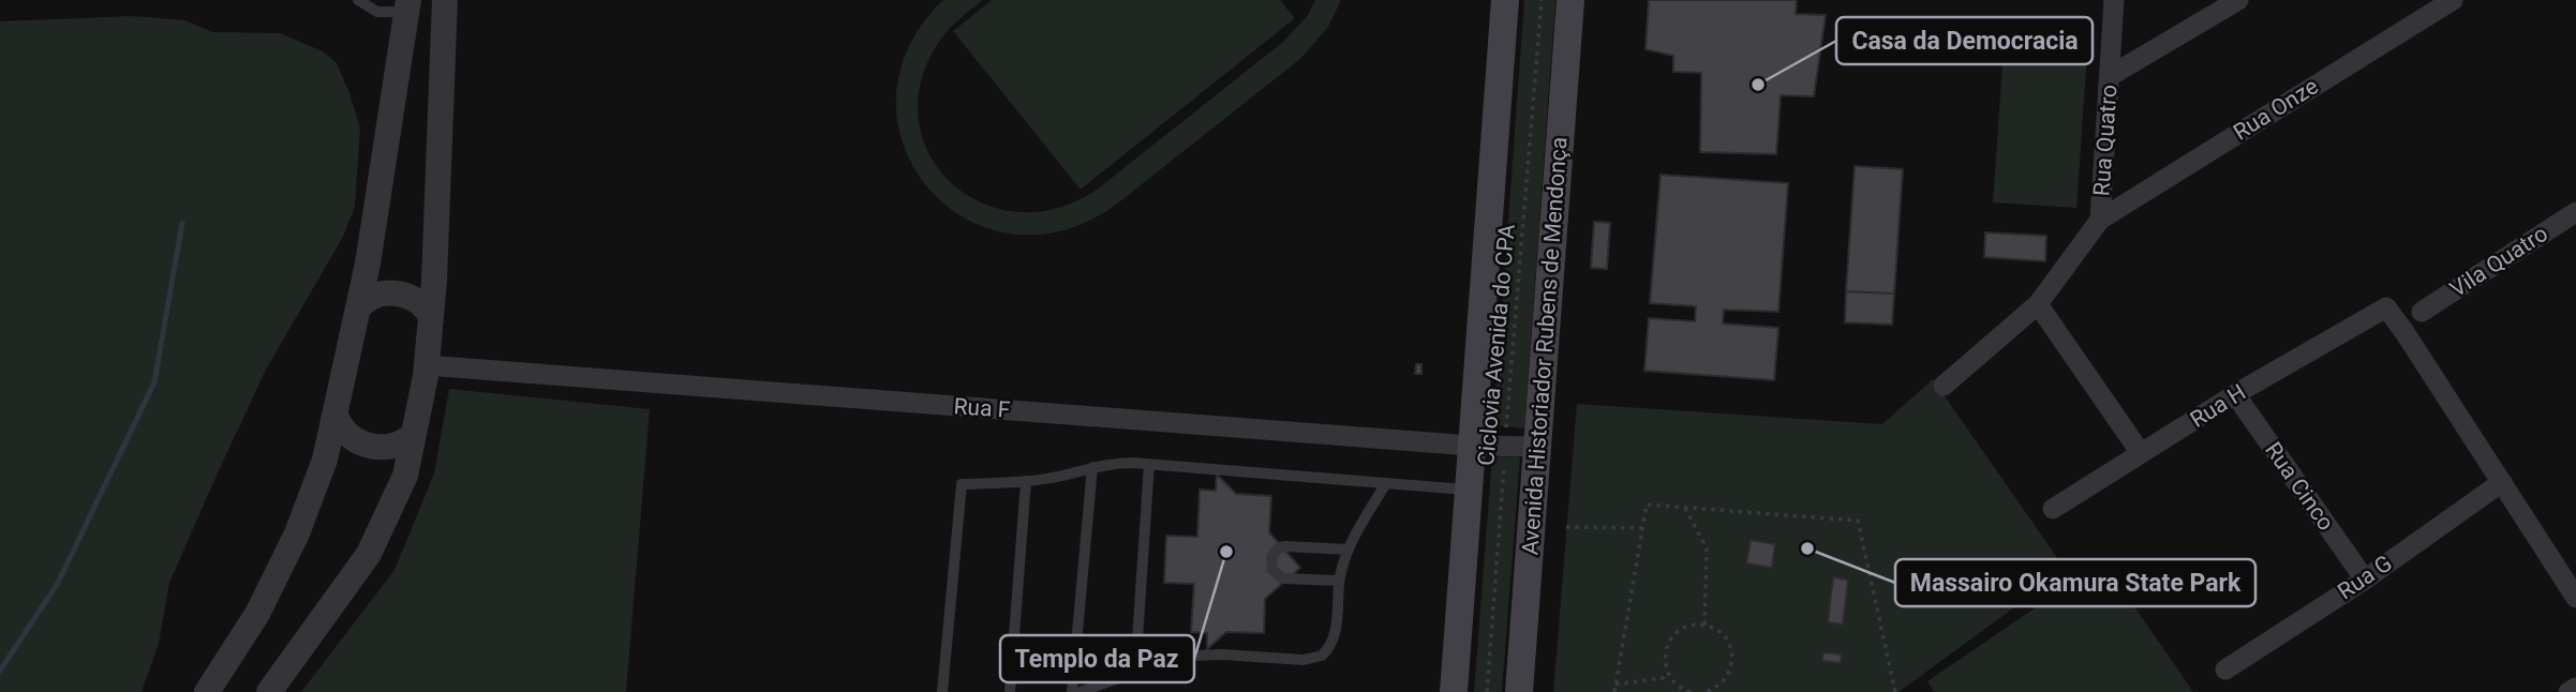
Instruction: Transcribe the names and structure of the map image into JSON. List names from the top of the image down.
{
  "streets": {
    "main road": ["Avenida Historiador Rubens de Mendonça"],
    "street": [
      "Rua Onze",
      "Rua Quatro",
      "Vila Quatro",
      "Rua H",
      "Rua F",
      "Rua Cinco",
      "Rua G"
    ],
    "path": ["Ciclovia Avenida do CPA"]
  },
  "crossings": [
    ["Rua Onze", "Rua Quatro"],
    ["Ciclovia Avenida do CPA", "Rua F"],
    ["Avenida Historiador Rubens de Mendonça", "Rua F"],
    ["Rua H", "Rua Cinco"],
    ["Rua H", "Rua G"],
    ["Rua Cinco", "Rua G"]
  ],
  "places": ["Casa da Democracia", "Massairo Okamura State Park", "Templo da Paz"]
}
